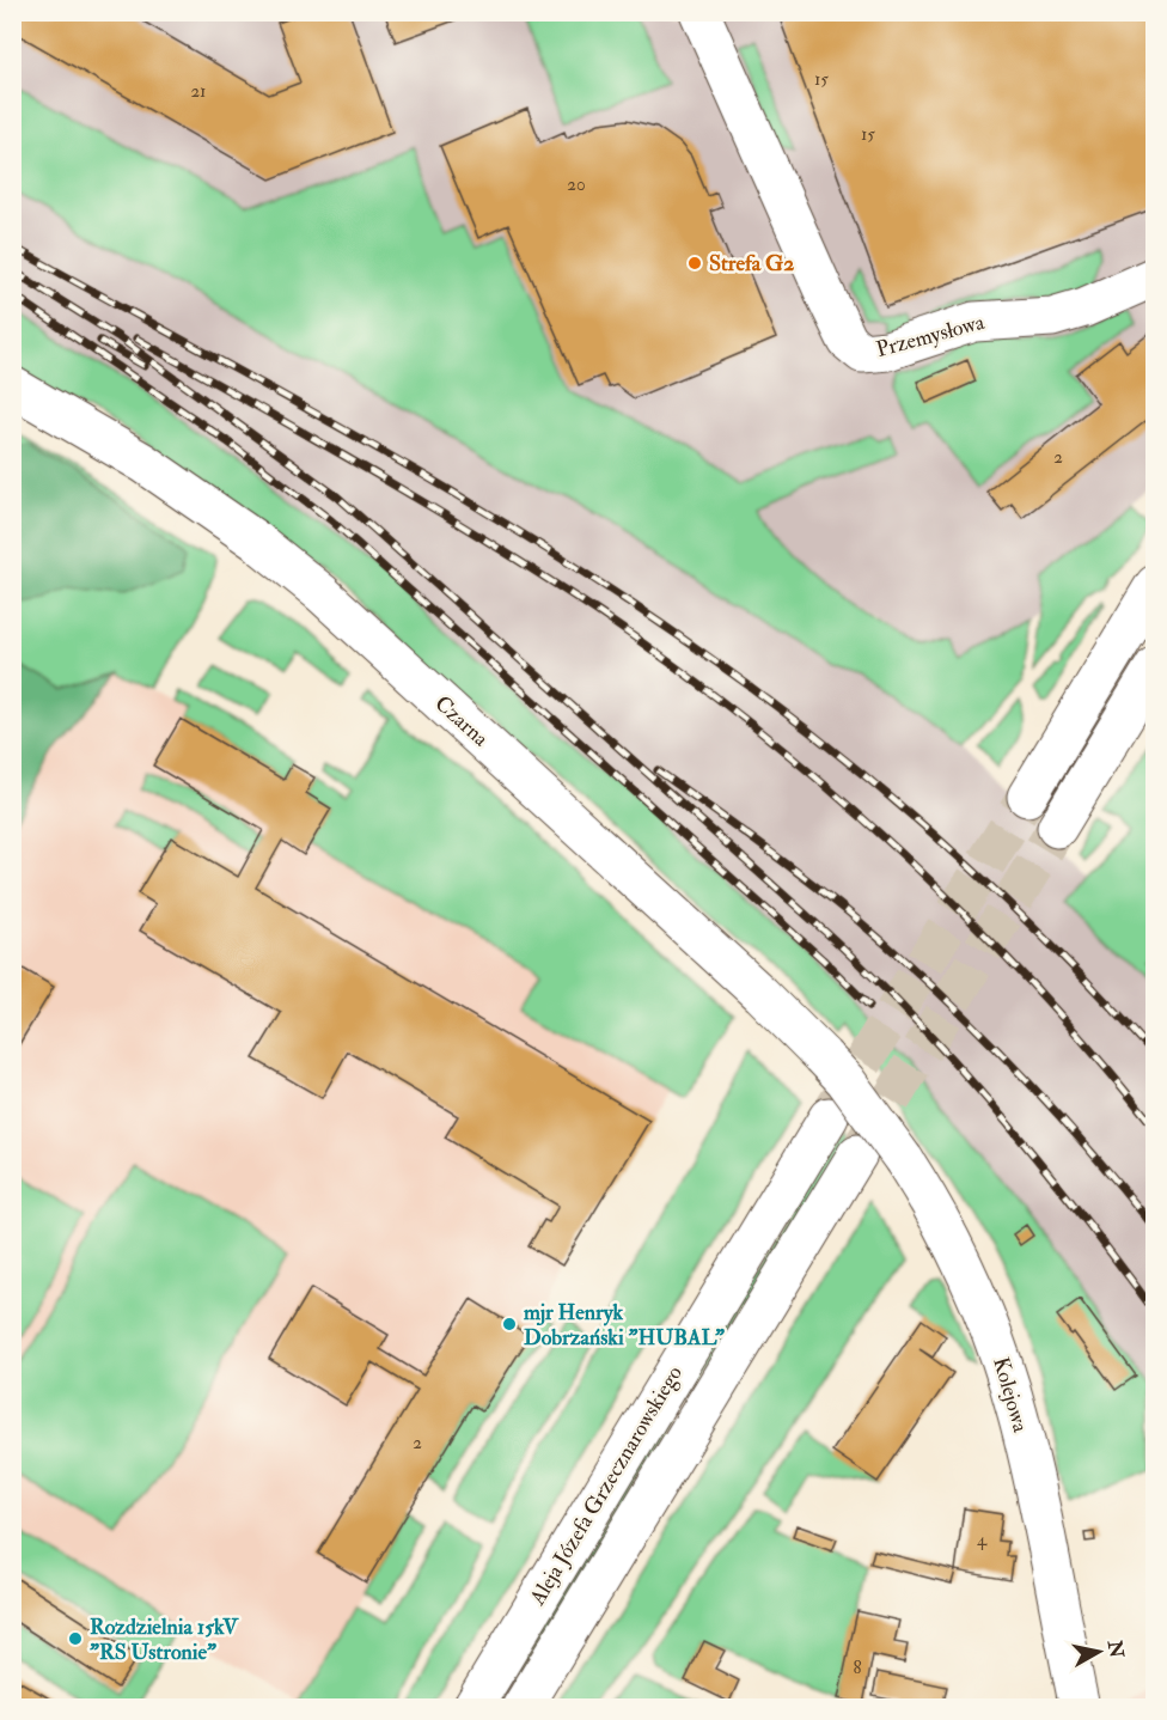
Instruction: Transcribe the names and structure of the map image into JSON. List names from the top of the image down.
{
  "streets": {
    "street": [
      "Przemysłowa",
      "Czarna",
      "Kolejowa",
      "Aleja Józefa Grzecznarowskiego"
    ]
  },
  "crossings": [
    ["Czarna", "Kolejowa"],
    ["Czarna", "Aleja Józefa Grzecznarowskiego"],
    ["Kolejowa", "Aleja Józefa Grzecznarowskiego"]
  ],
  "places": ["Strefa G2", "mjr Henryk Dobrzański \"HUBAL\"", "Rozdzielnia 15kV \"RS Ustronie\""],
  "house_numbers": [
    "15",
    "21",
    "15",
    "20",
    "2",
    "2",
    "4",
    "8"
  ],
  "north": "right"
}
